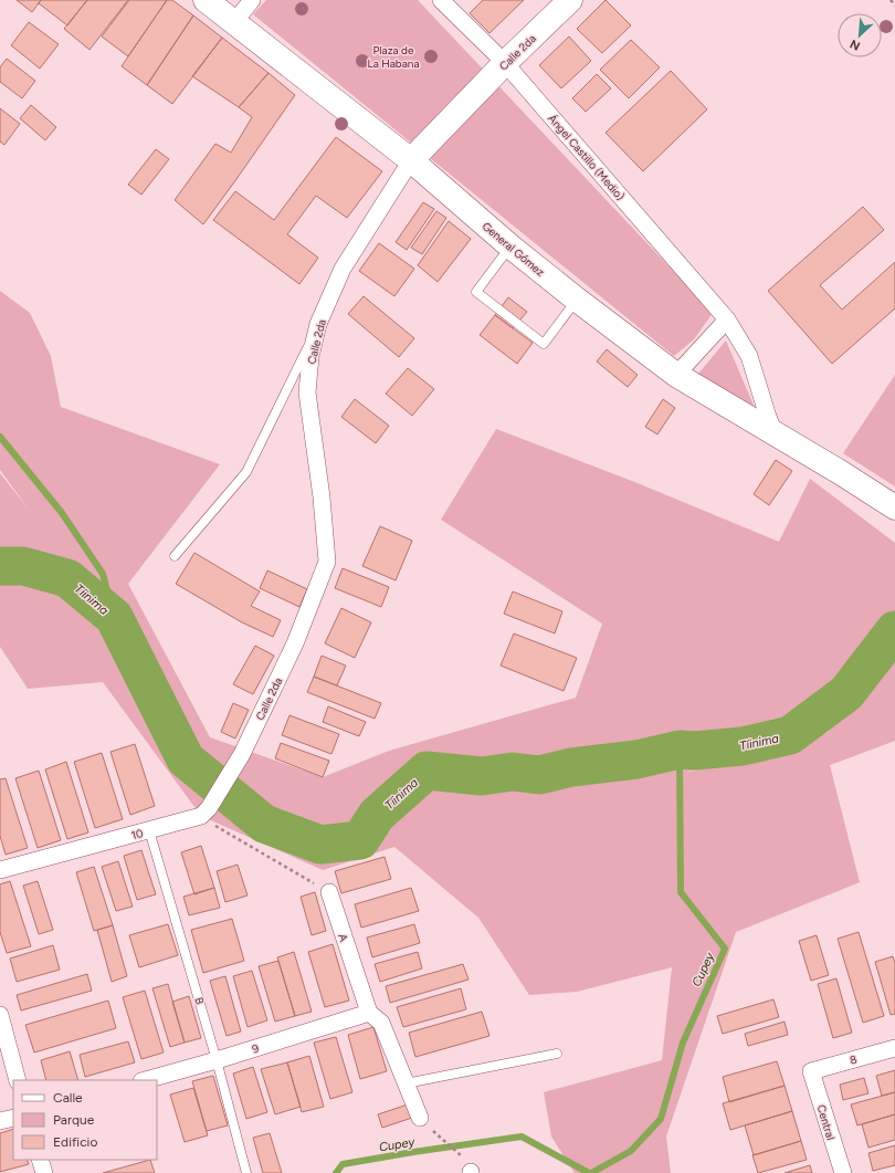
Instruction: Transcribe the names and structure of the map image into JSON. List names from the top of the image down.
{
  "streets": {
    "main road": ["Calle 2da", "General Gómez"],
    "street": [
      "Ángel Castillo (Medio)",
      "10",
      "A",
      "9",
      "8",
      "Central"
    ],
    "lane": ["B"]
  },
  "crossings": [
    ["Calle 2da", "Ángel Castillo (Medio)"],
    ["Calle 2da", "General Gómez"],
    ["Calle 2da", "10"],
    ["Ángel Castillo (Medio)", "General Gómez"],
    ["10", "B"],
    ["A", "9"],
    ["B", "9"],
    ["8", "Central"]
  ],
  "water": ["Tíinima", "Cupey"],
  "parks": ["Plaza de La Habana"],
  "legend": ["Calle", "Parque", "Edificio"],
  "north": "bottom left"
}
